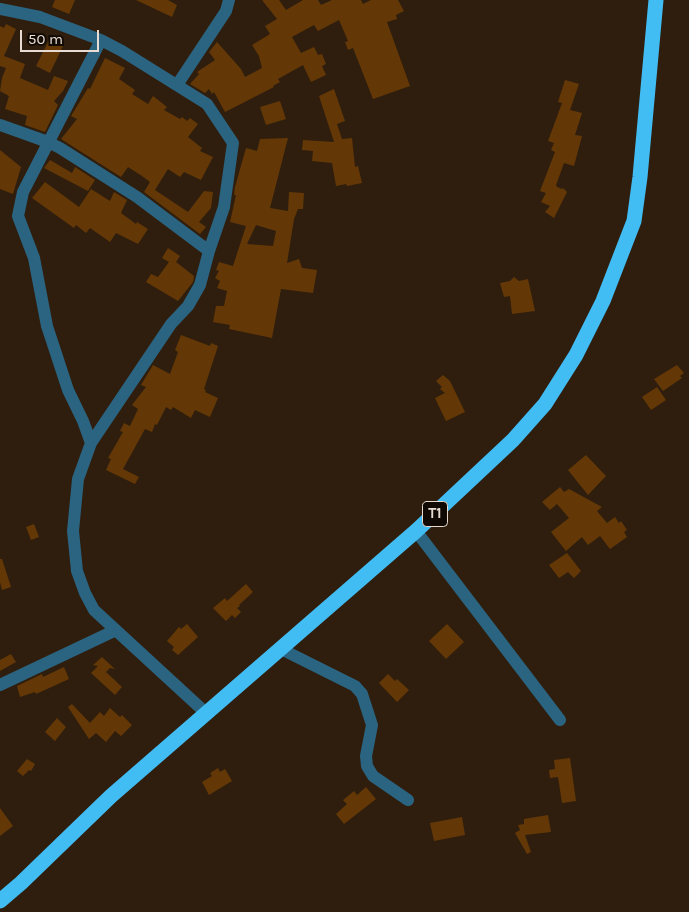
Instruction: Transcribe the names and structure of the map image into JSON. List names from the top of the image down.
{
  "streets": {
    "highway": ["T1"]
  },
  "scale_bar": "50 m"
}
